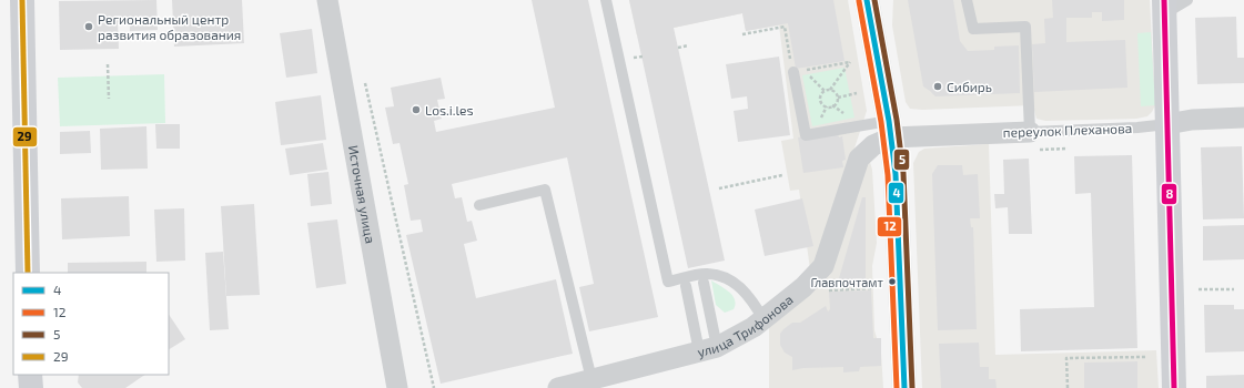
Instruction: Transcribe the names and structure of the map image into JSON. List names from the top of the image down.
{
  "streets": {
    "street": ["переулок Плеханова", "Источная улица", "улица Трифонова"]
  },
  "crossings": [
    ["переулок Плеханова", "улица Трифонова"]
  ],
  "places": [
    "Региональный центр развития образования",
    "Сибирь",
    "Los.i.les",
    "Главпочтамт"
  ],
  "lines": [
    "transit line 4",
    "transit line 5",
    "transit line 29",
    "transit line 8",
    "transit line 12"
  ],
  "legend": [
    "4",
    "12",
    "5",
    "29"
  ]
}
